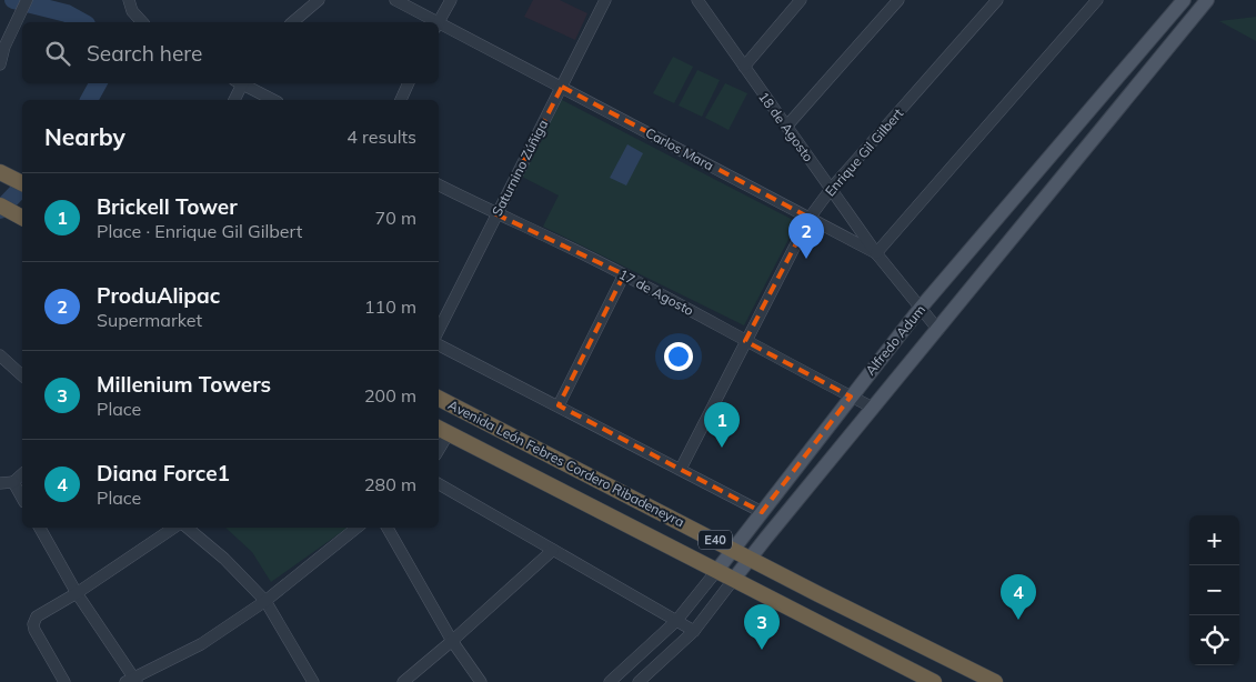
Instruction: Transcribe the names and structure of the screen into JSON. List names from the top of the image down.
{
  "streets": {
    "highway": ["Avenida León Febres Cordero Ribadeneyra", "E40"],
    "main road": ["Alfredo Adum"],
    "street": [
      "18 de Agosto",
      "Carlos Mara",
      "Enrique Gil Gilbert",
      "Saturnino Zúñiga",
      "17 de Agosto"
    ]
  },
  "crossings": [
    ["18 de Agosto", "Carlos Mara"],
    ["18 de Agosto", "Enrique Gil Gilbert"],
    ["Carlos Mara", "Enrique Gil Gilbert"],
    ["Carlos Mara", "Saturnino Zúñiga"],
    ["Carlos Mara", "Alfredo Adum"],
    ["Enrique Gil Gilbert", "17 de Agosto"],
    ["Saturnino Zúñiga", "17 de Agosto"],
    ["17 de Agosto", "Alfredo Adum"],
    ["Alfredo Adum", "Avenida León Febres Cordero Ribadeneyra"]
  ],
  "page": {
    "search": "Search here",
    "heading": ["Nearby", "4 results"],
    "list": [
      {
        "mark": "1",
        "name": "Brickell Tower",
        "note": "Place · Enrique Gil Gilbert",
        "value": "70 m"
      },
      {
        "mark": "2",
        "name": "ProduAlipac",
        "note": "Supermarket",
        "value": "110 m"
      },
      {
        "mark": "3",
        "name": "Millenium Towers",
        "note": "Place",
        "value": "200 m"
      },
      {
        "mark": "4",
        "name": "Diana Force1",
        "note": "Place",
        "value": "280 m"
      }
    ],
    "pins": [
      "2",
      "1",
      "4",
      "3"
    ],
    "map_buttons": ["+", "−"]
  }
}
